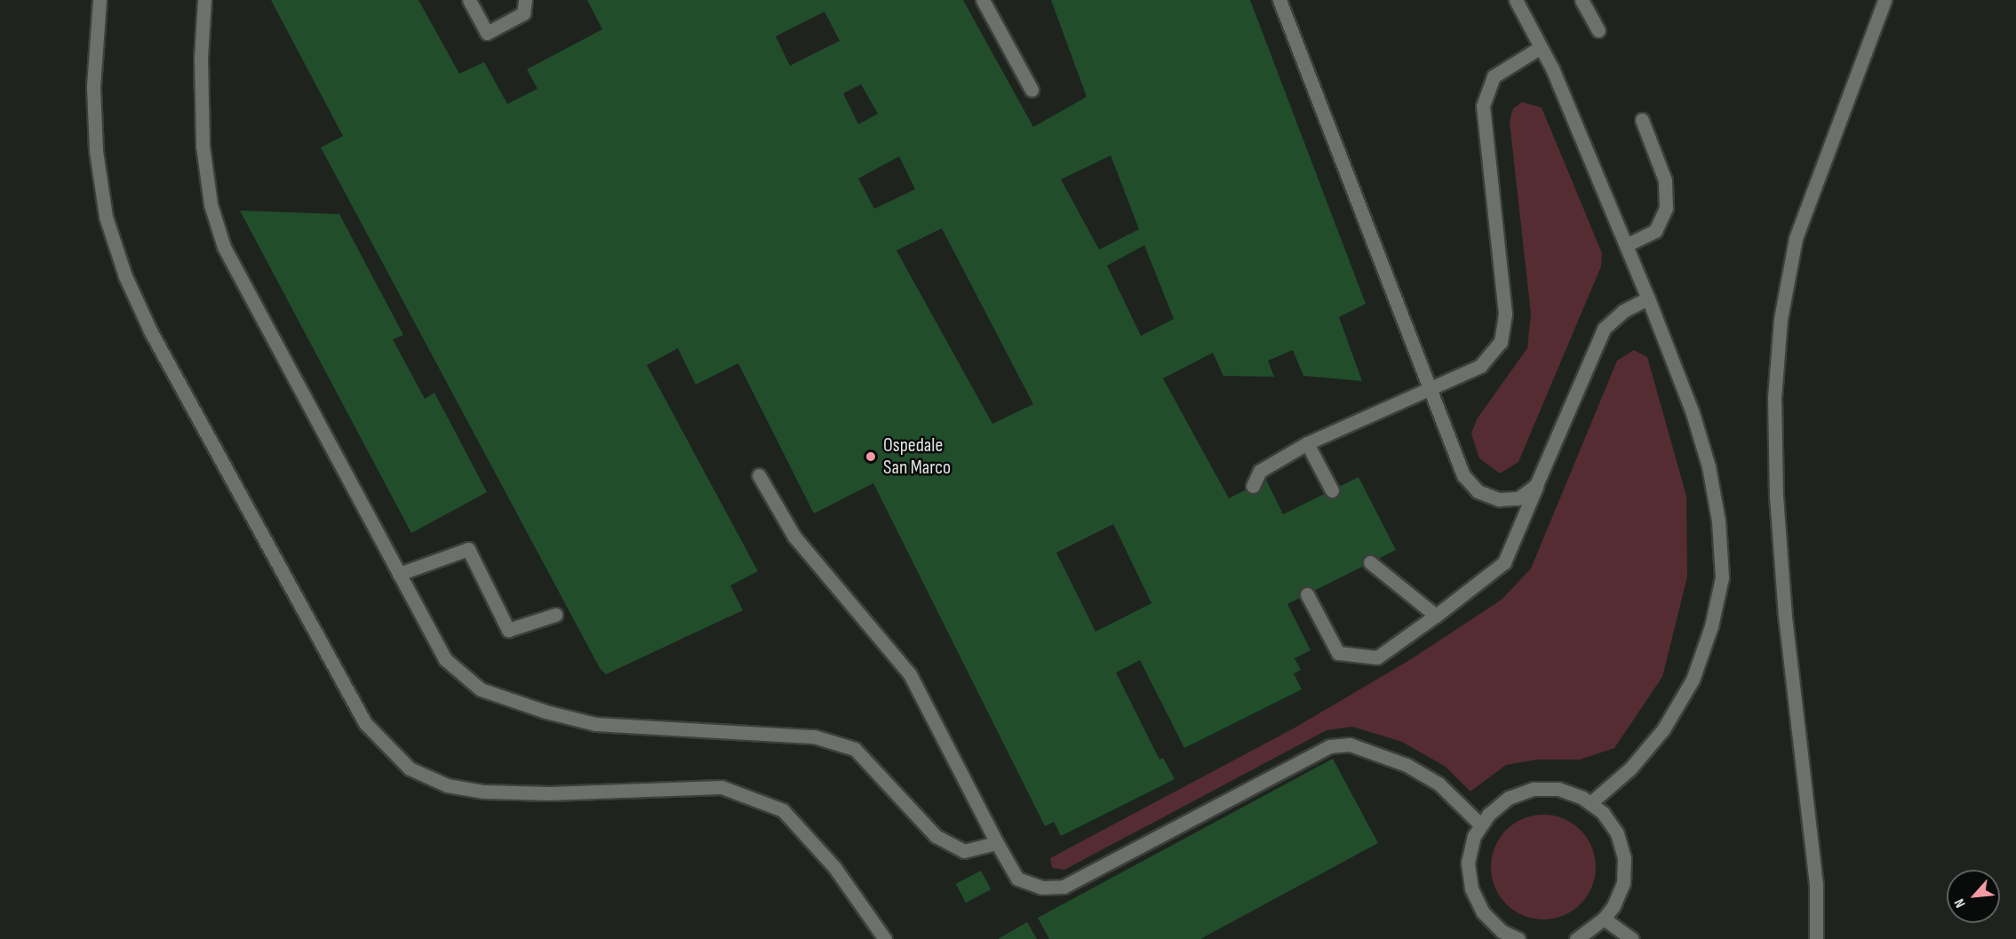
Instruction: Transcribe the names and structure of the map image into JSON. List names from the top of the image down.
{
  "places": ["Ospedale San Marco"],
  "north": "bottom left"
}
